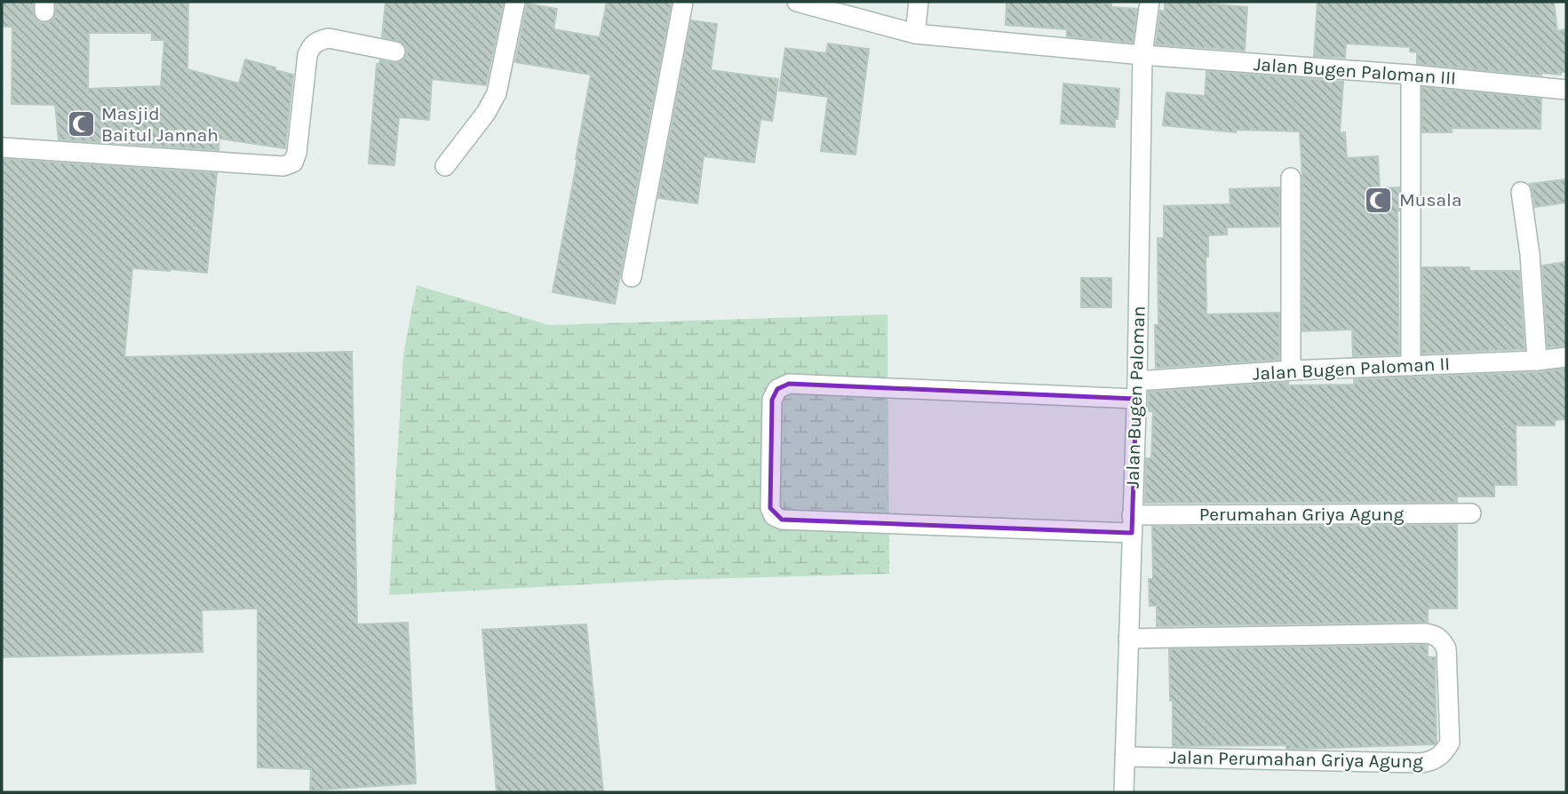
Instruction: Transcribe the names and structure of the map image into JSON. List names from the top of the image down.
{
  "streets": {
    "street": [
      "Jalan Bugen Paloman III",
      "Jalan Bugen Paloman II",
      "Jalan Bugen Paloman",
      "Perumahan Griya Agung",
      "Jalan Perumahan Griya Agung"
    ]
  },
  "crossings": [
    ["Jalan Bugen Paloman III", "Jalan Bugen Paloman"],
    ["Jalan Bugen Paloman II", "Jalan Bugen Paloman"],
    ["Jalan Bugen Paloman II", "Perumahan Griya Agung"],
    ["Jalan Bugen Paloman", "Perumahan Griya Agung"],
    ["Jalan Bugen Paloman", "Jalan Perumahan Griya Agung"]
  ],
  "places": {
    "mosque": ["Masjid Baitul Jannah", "Musala"]
  }
}
